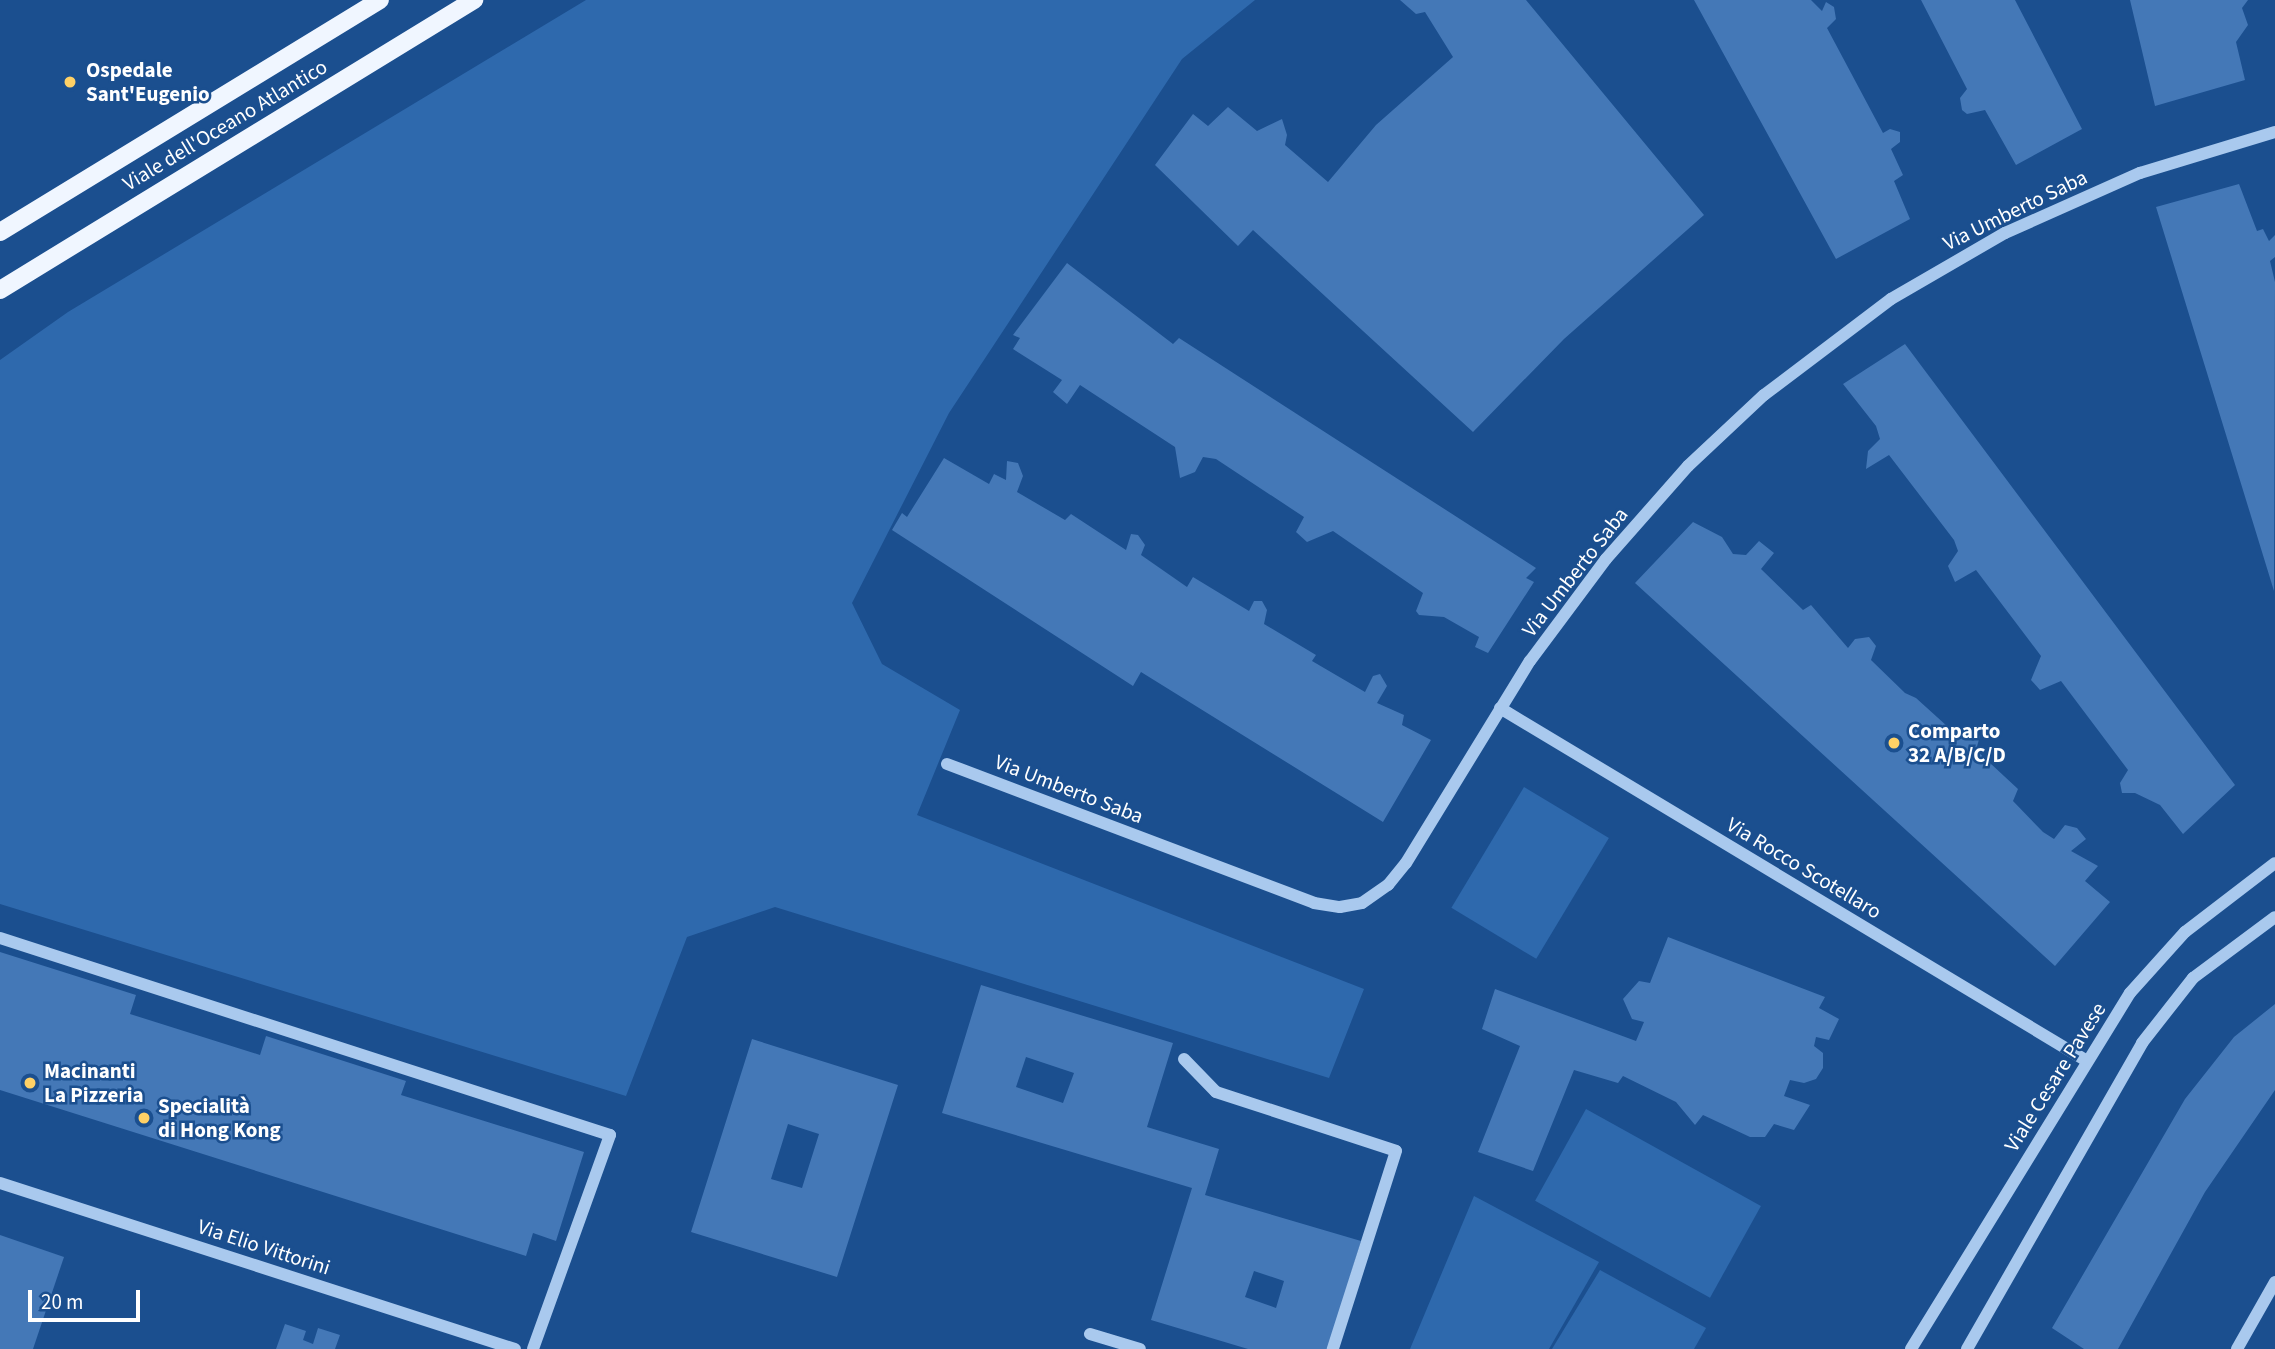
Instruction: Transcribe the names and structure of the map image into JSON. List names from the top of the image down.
{
  "streets": {
    "main road": ["Viale dell'Oceano Atlantico"],
    "street": [
      "Via Umberto Saba",
      "Via Rocco Scotellaro",
      "Viale Cesare Pavese",
      "Via Elio Vittorini"
    ]
  },
  "crossings": [
    ["Via Umberto Saba", "Via Rocco Scotellaro"],
    ["Via Rocco Scotellaro", "Viale Cesare Pavese"]
  ],
  "places": [
    "Ospedale Sant'Eugenio",
    "Comparto 32 A/B/C/D",
    "Macinanti La Pizzeria",
    "Specialità di Hong Kong"
  ],
  "scale_bar": "20 m"
}
